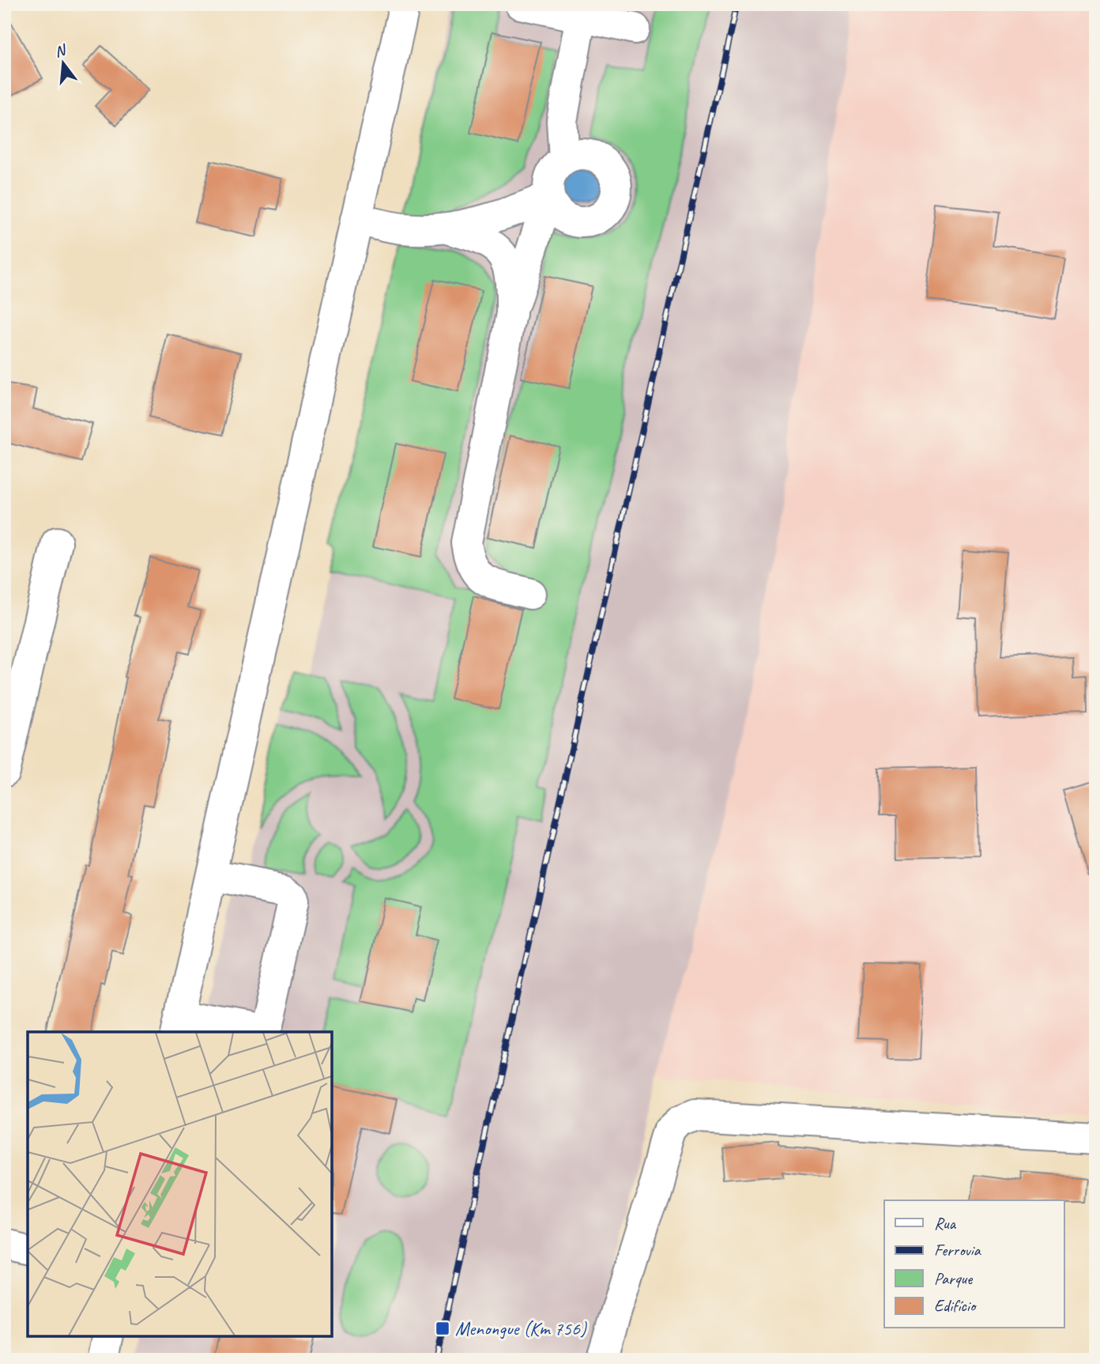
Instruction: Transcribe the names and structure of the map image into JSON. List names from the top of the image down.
{
  "places": {
    "transit": ["Menongue (Km 756)"]
  },
  "legend": [
    "Rua",
    "Ferrovia",
    "Parque",
    "Edifício"
  ],
  "north": "top"
}
